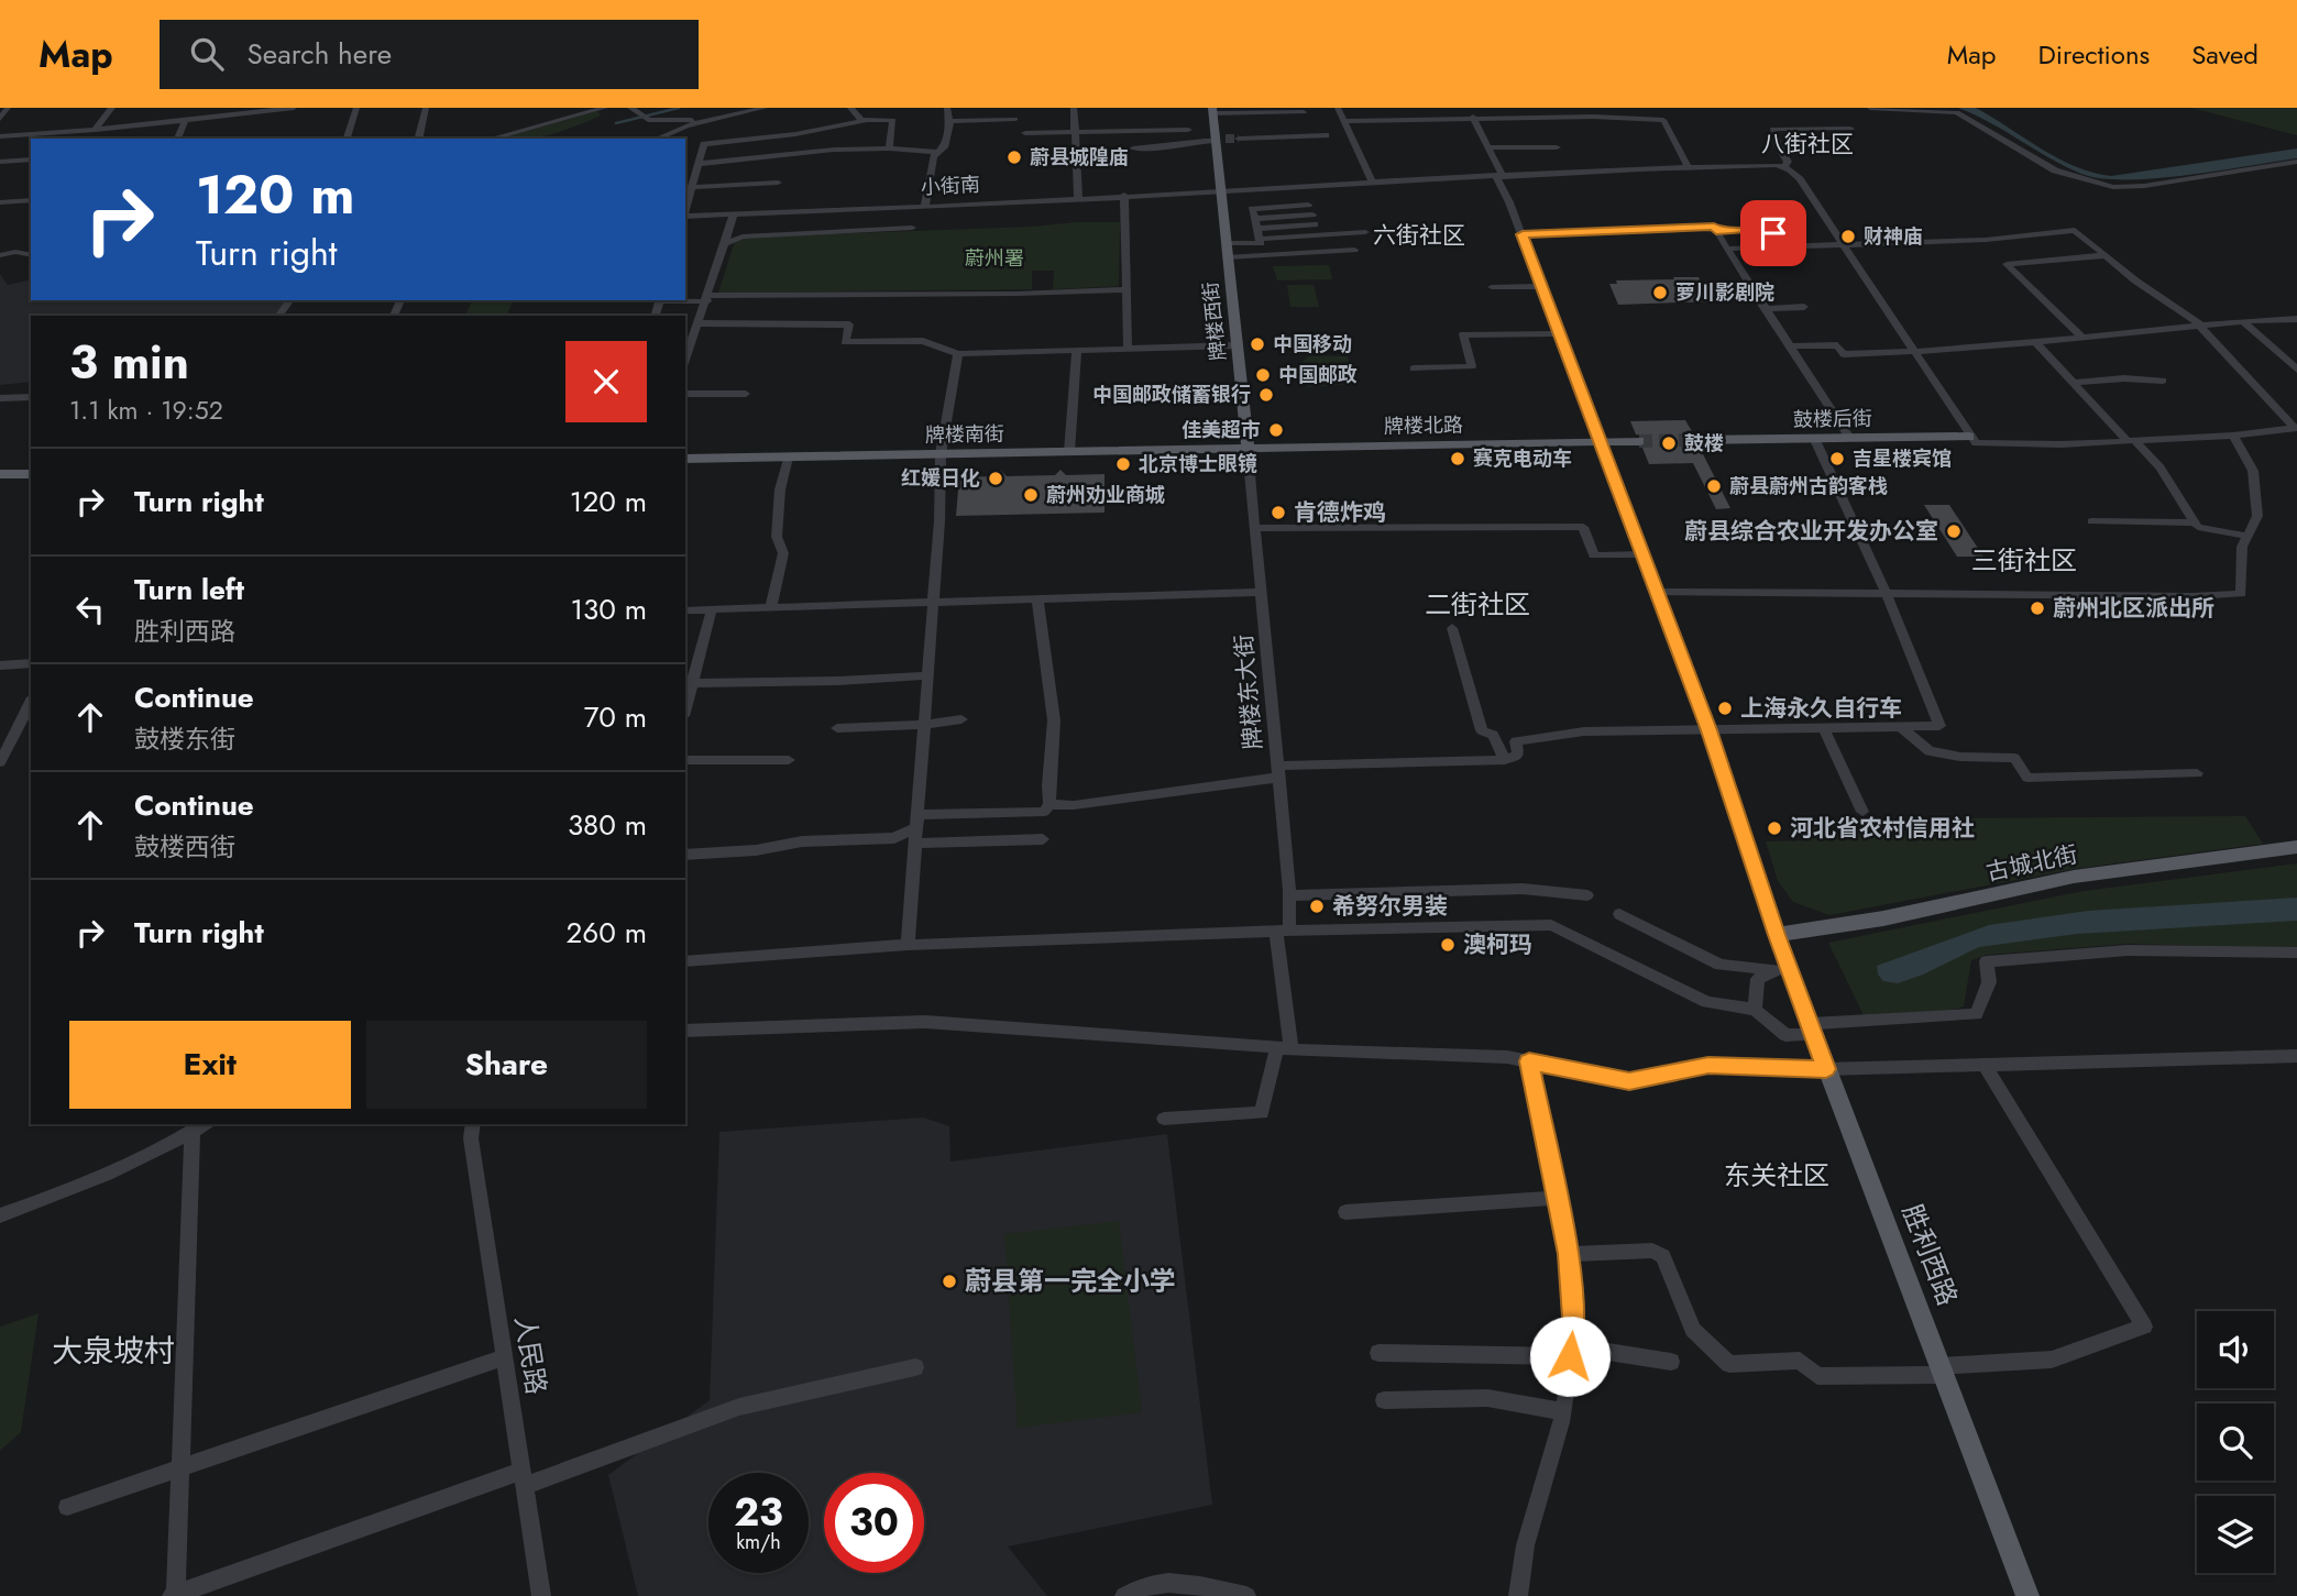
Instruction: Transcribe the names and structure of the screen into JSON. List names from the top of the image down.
{
  "streets": {
    "main road": [
      "牌楼西街",
      "鼓楼后街",
      "牌楼北路",
      "牌楼南街",
      "古城北街",
      "胜利西路"
    ],
    "street": ["小街南", "牌楼东大街", "人民路"]
  },
  "crossings": [
    ["小街南", "牌楼西街"],
    ["牌楼西街", "牌楼北路"],
    ["牌楼西街", "牌楼南街"],
    ["牌楼西街", "牌楼东大街"],
    ["牌楼北路", "牌楼南街"],
    ["牌楼北路", "牌楼东大街"],
    ["牌楼北路", "胜利西路"],
    ["牌楼南街", "牌楼东大街"],
    ["古城北街", "胜利西路"]
  ],
  "districts": [
    "八街社区",
    "六街社区",
    "三街社区",
    "二街社区",
    "东关社区",
    "大泉坡村"
  ],
  "parks": ["蔚州署"],
  "places": [
    "蔚县城隍庙",
    "财神庙",
    "萝川影剧院",
    "中国移动",
    "中国邮政",
    "中国邮政储蓄银行",
    "佳美超市",
    "鼓楼",
    "赛克电动车",
    "吉星楼宾馆",
    "北京博士眼镜",
    "红媛日化",
    "蔚县蔚州古韵客栈",
    "蔚州劝业商城",
    "肯德炸鸡",
    "蔚县综合农业开发办公室",
    "蔚州北区派出所",
    "上海永久自行车",
    "河北省农村信用社",
    "希努尔男装",
    "澳柯玛",
    "蔚县第一完全小学"
  ],
  "page": {
    "header": "Map",
    "search": "Search here",
    "nav": ["Map", "Directions", "Saved"],
    "turn": ["120 m", "Turn right"],
    "heading": ["3 min", "1.1 km · 19:52"],
    "list": [
      {
        "name": "Turn right",
        "value": "120 m"
      },
      {
        "name": "Turn left",
        "note": "胜利西路",
        "value": "130 m"
      },
      {
        "name": "Continue",
        "note": "鼓楼东街",
        "value": "70 m"
      },
      {
        "name": "Continue",
        "note": "鼓楼西街",
        "value": "380 m"
      },
      {
        "name": "Turn right",
        "value": "260 m"
      }
    ],
    "buttons": ["Exit", "Share"],
    "speed": "23 km/h",
    "limit": "30"
  }
}
